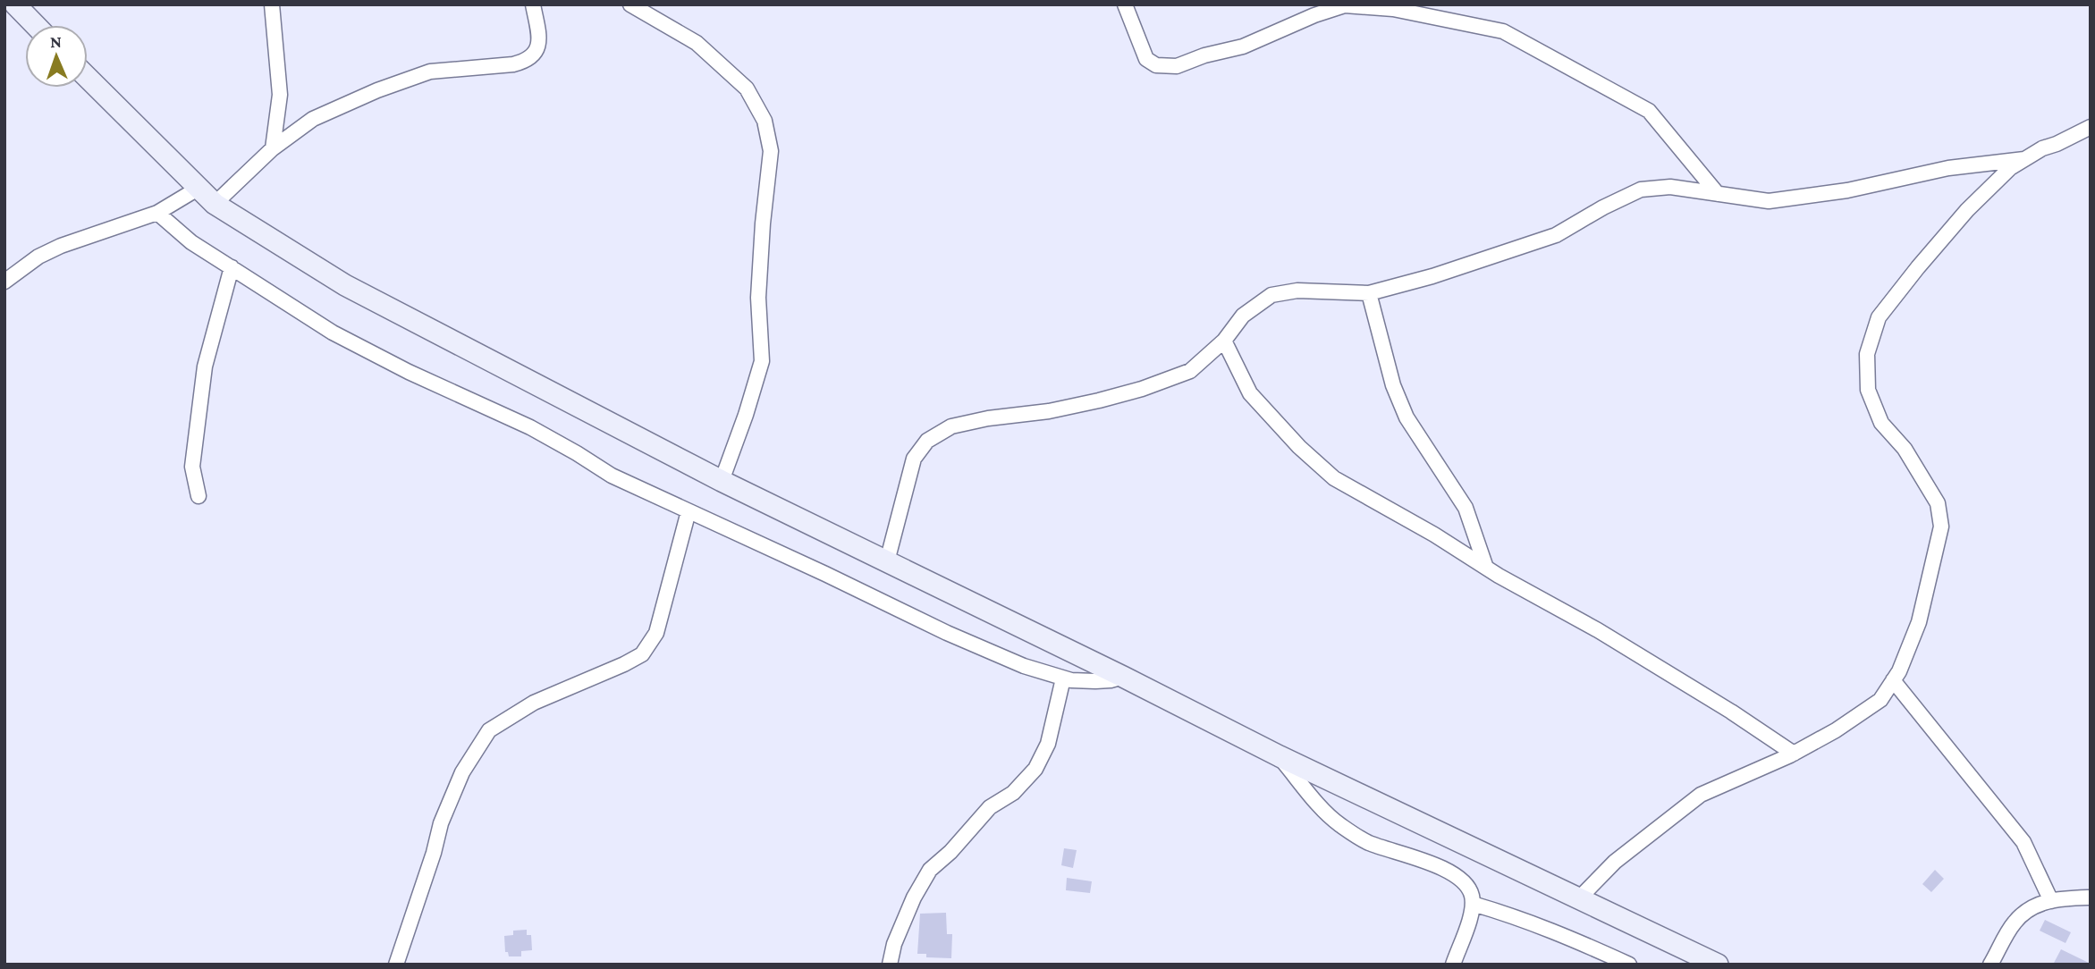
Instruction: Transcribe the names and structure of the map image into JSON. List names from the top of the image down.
{
  "north": "top"
}
